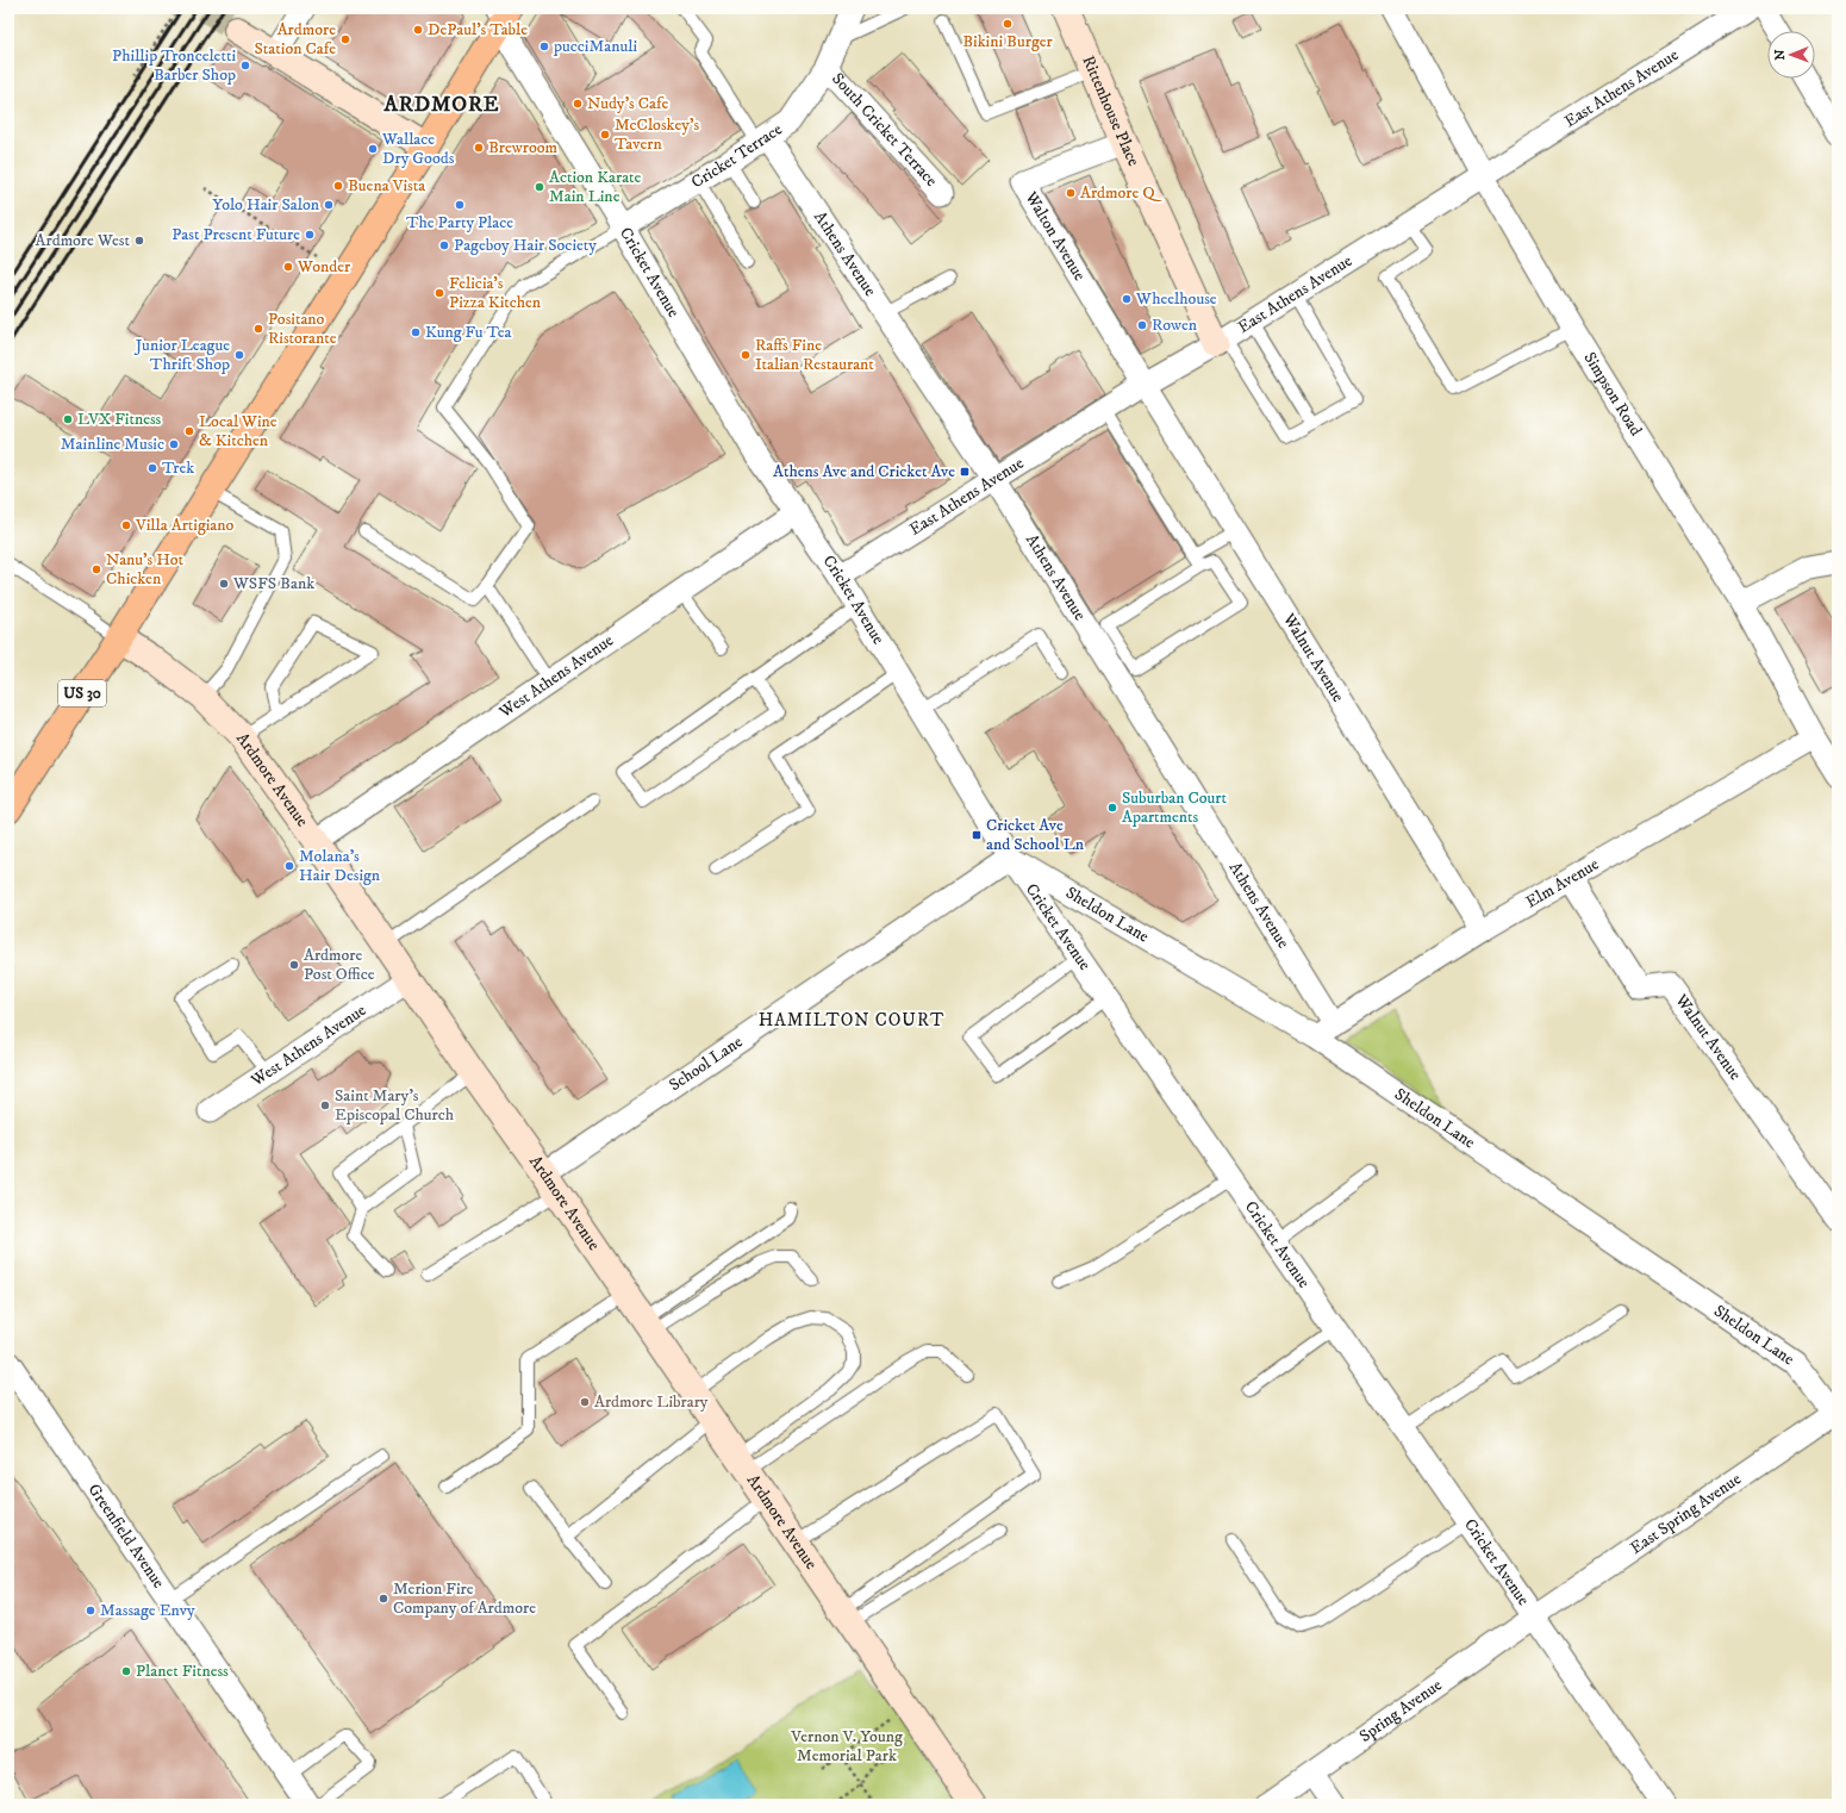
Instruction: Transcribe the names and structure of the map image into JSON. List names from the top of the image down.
{
  "streets": {
    "highway": ["US 30"],
    "street": [
      "East Athens Avenue",
      "Rittenhouse Place",
      "South Cricket Terrace",
      "Cricket Terrace",
      "Walton Avenue",
      "Athens Avenue",
      "Cricket Avenue",
      "Simpson Road",
      "Walnut Avenue",
      "West Athens Avenue",
      "Ardmore Avenue",
      "Elm Avenue",
      "Sheldon Lane",
      "School Lane",
      "East Spring Avenue",
      "Greenfield Avenue",
      "Spring Avenue"
    ]
  },
  "crossings": [
    ["East Athens Avenue", "Rittenhouse Place"],
    ["East Athens Avenue", "Walton Avenue"],
    ["East Athens Avenue", "Athens Avenue"],
    ["East Athens Avenue", "Cricket Avenue"],
    ["East Athens Avenue", "Simpson Road"],
    ["East Athens Avenue", "Walnut Avenue"],
    ["Rittenhouse Place", "Walton Avenue"],
    ["South Cricket Terrace", "Cricket Terrace"],
    ["Cricket Terrace", "Athens Avenue"],
    ["Cricket Terrace", "Cricket Avenue"],
    ["Walton Avenue", "Walnut Avenue"],
    ["Athens Avenue", "Elm Avenue"],
    ["Cricket Avenue", "West Athens Avenue"],
    ["Cricket Avenue", "US 30"],
    ["Cricket Avenue", "Sheldon Lane"],
    ["Cricket Avenue", "School Lane"],
    ["Cricket Avenue", "East Spring Avenue"],
    ["Cricket Avenue", "Spring Avenue"],
    ["Simpson Road", "Elm Avenue"],
    ["Walnut Avenue", "Elm Avenue"],
    ["West Athens Avenue", "Ardmore Avenue"],
    ["US 30", "Ardmore Avenue"],
    ["Ardmore Avenue", "School Lane"],
    ["Elm Avenue", "Sheldon Lane"],
    ["Sheldon Lane", "School Lane"],
    ["Sheldon Lane", "East Spring Avenue"],
    ["East Spring Avenue", "Spring Avenue"]
  ],
  "districts": ["ARDMORE", "HAMILTON COURT"],
  "parks": ["Vernon V. Young Memorial Park"],
  "places": {
    "other": [
      "Bikini Burger",
      "DePaul's Table",
      "Ardmore Station Cafe",
      "pucciManuli",
      "Phillip Tronceletti Barber Shop",
      "Nudy's Cafe",
      "McCloskey's Tavern",
      "Brewroom",
      "Wallace Dry Goods",
      "Buena Vista",
      "Action Karate Main Line",
      "Ardmore Q",
      "Yolo Hair Salon",
      "The Party Place",
      "Past Present Future",
      "Ardmore West",
      "Pageboy Hair Society",
      "Wonder",
      "Felicia's Pizza Kitchen",
      "Wheelhouse",
      "Rowen",
      "Positano Ristorante",
      "Kung Fu Tea",
      "Junior League Thrift Shop",
      "Raffs Fine Italian Restaurant",
      "LVX Fitness",
      "Local Wine & Kitchen",
      "Mainline Music",
      "Trek",
      "Villa Artigiano",
      "Nanu's Hot Chicken",
      "WSFS Bank",
      "Suburban Court Apartments",
      "Molana's Hair Design",
      "Ardmore Post Office",
      "Saint Mary's Episcopal Church",
      "Ardmore Library",
      "Merion Fire Company of Ardmore",
      "Massage Envy",
      "Planet Fitness"
    ],
    "transit": ["Athens Ave and Cricket Ave", "Cricket Ave and School Ln"]
  },
  "north": "left"
}
